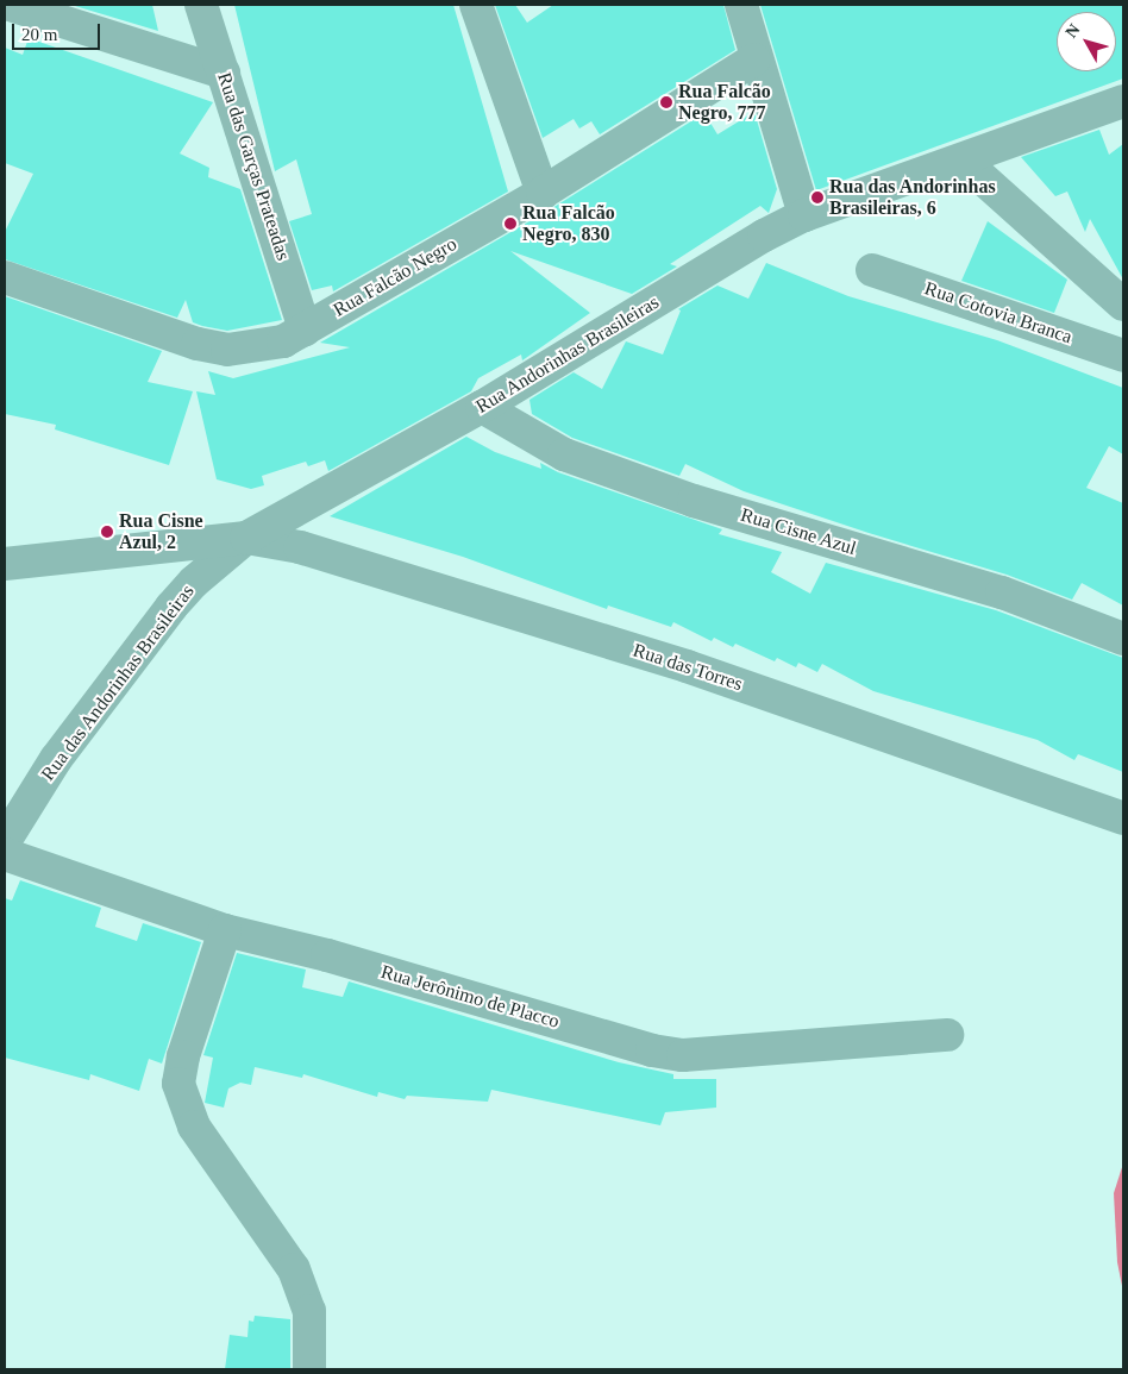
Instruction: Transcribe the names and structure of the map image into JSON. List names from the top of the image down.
{
  "streets": {
    "street": [
      "Rua das Garças Prateadas",
      "Rua Falcão Negro",
      "Rua Cotovia Branca",
      "Rua Andorinhas Brasileiras",
      "Rua Cisne Azul",
      "Rua das Torres",
      "Rua das Andorinhas Brasileiras",
      "Rua Jerônimo de Placco"
    ]
  },
  "crossings": [
    ["Rua das Garças Prateadas", "Rua Falcão Negro"],
    ["Rua Andorinhas Brasileiras", "Rua Cisne Azul"],
    ["Rua Andorinhas Brasileiras", "Rua das Torres"],
    ["Rua Andorinhas Brasileiras", "Rua das Andorinhas Brasileiras"],
    ["Rua das Torres", "Rua das Andorinhas Brasileiras"]
  ],
  "places": [
    "Rua Falcão Negro, 777",
    "Rua das Andorinhas Brasileiras, 6",
    "Rua Falcão Negro, 830",
    "Rua Cisne Azul, 2"
  ],
  "scale_bar": "20 m",
  "north": "top left"
}
